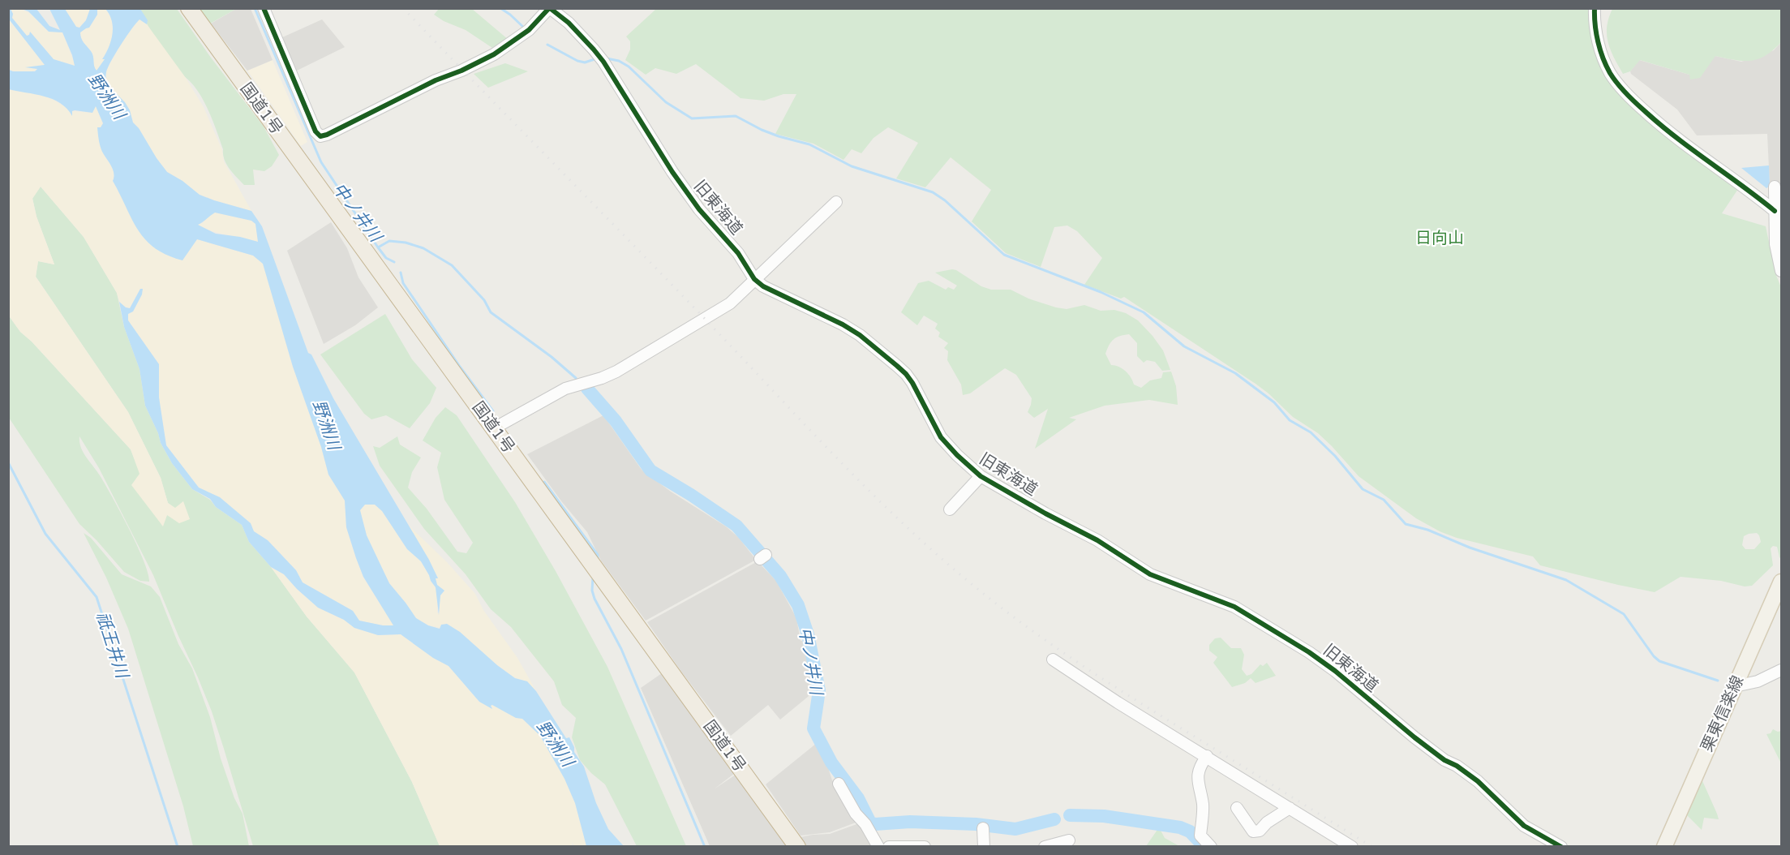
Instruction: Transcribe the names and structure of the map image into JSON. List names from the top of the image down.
{
  "streets": {
    "highway": ["国道1号"],
    "main road": ["栗東信楽線"],
    "street": ["旧東海道"]
  },
  "water": ["野洲川", "中ノ井川", "祇王井川"],
  "parks": ["日向山"]
}
